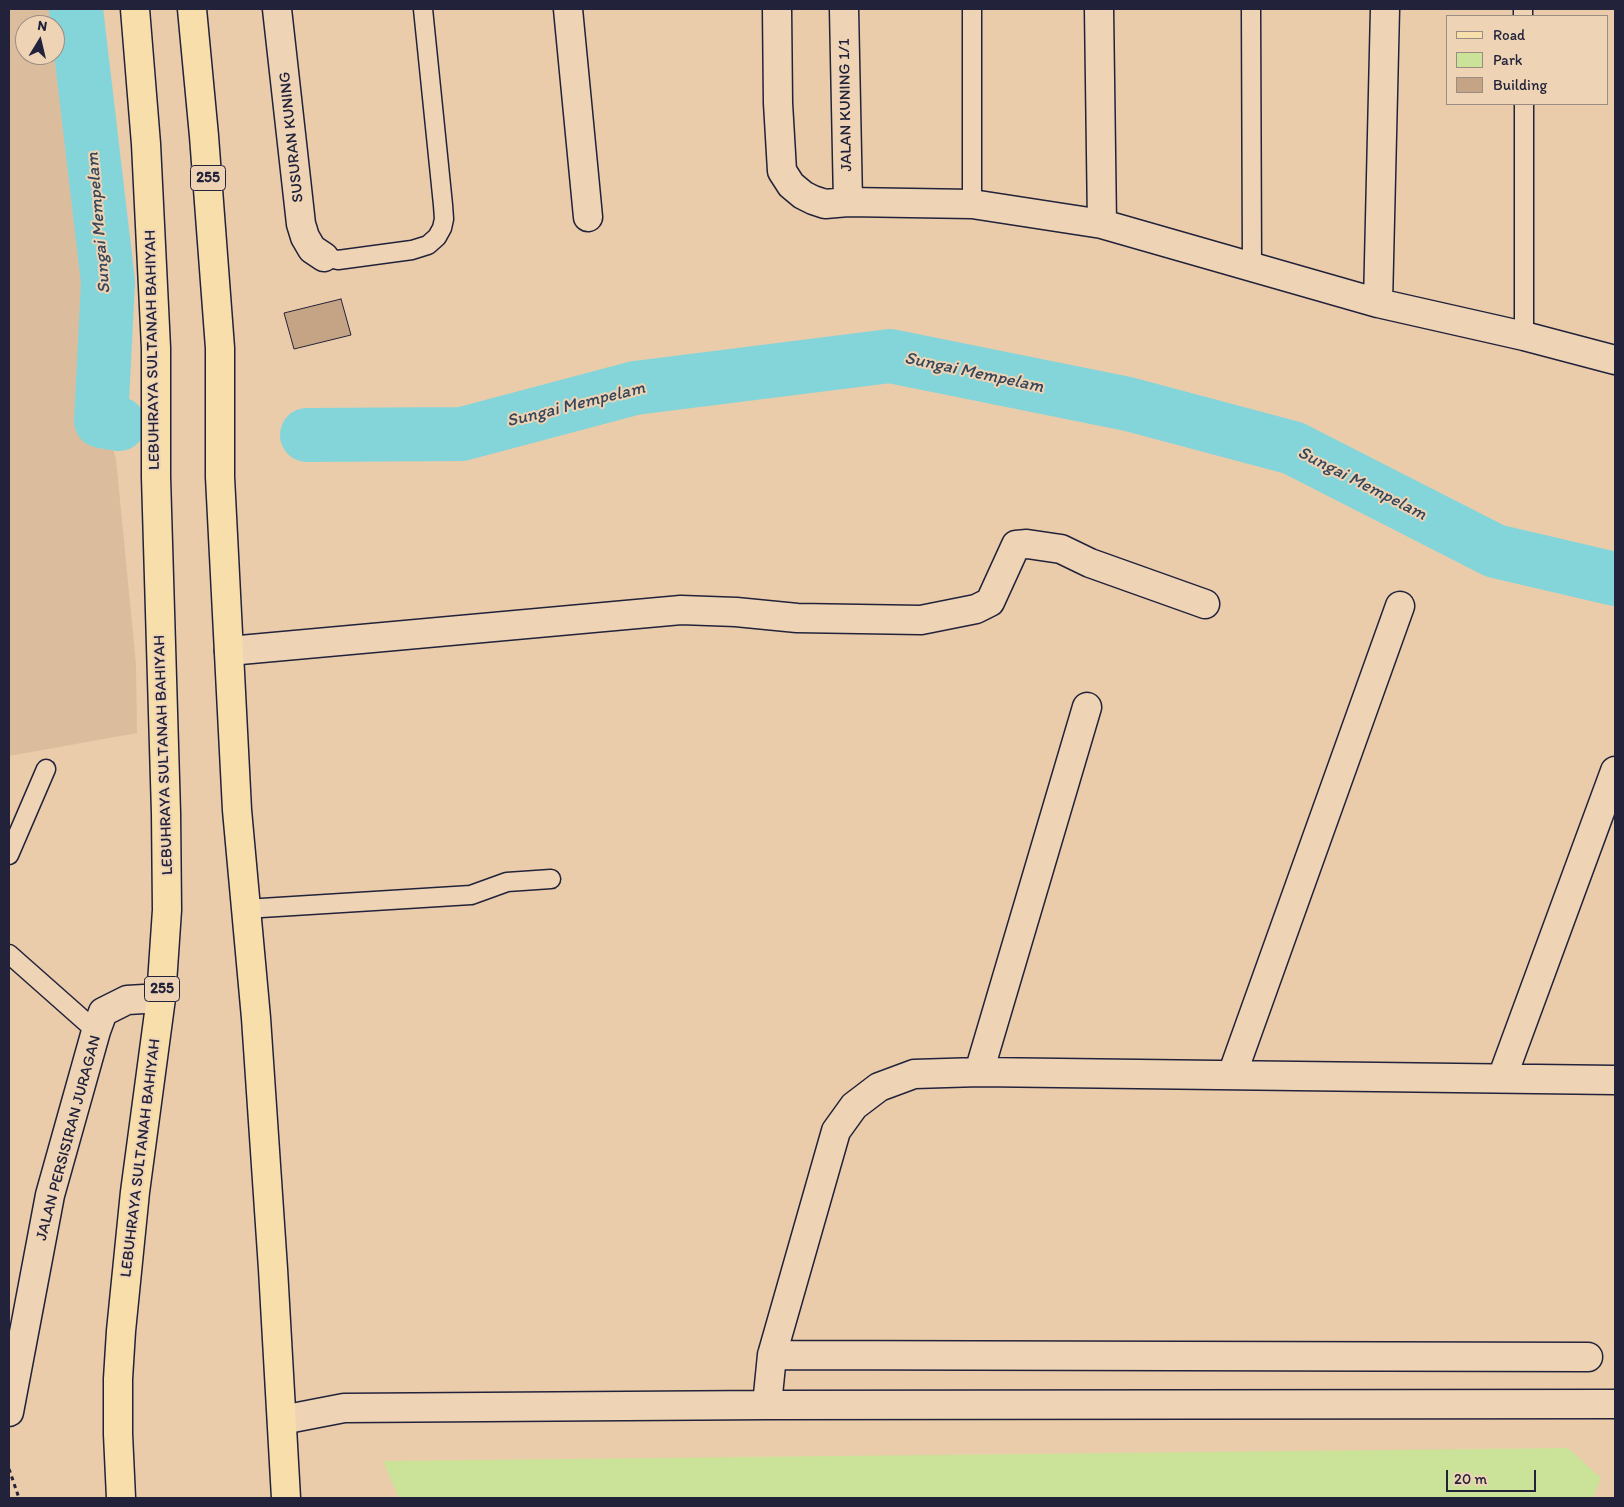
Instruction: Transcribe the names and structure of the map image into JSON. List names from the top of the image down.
{
  "streets": {
    "main road": ["255", "LEBUHRAYA SULTANAH BAHIYAH"],
    "street": ["JALAN KUNING 1/1", "SUSURAN KUNING", "JALAN PERSISIRAN JURAGAN"]
  },
  "crossings": [
    ["LEBUHRAYA SULTANAH BAHIYAH", "JALAN PERSISIRAN JURAGAN"]
  ],
  "water": ["Sungai Mempelam"],
  "legend": ["Road", "Park", "Building"],
  "scale_bar": "20 m",
  "north": "top"
}
